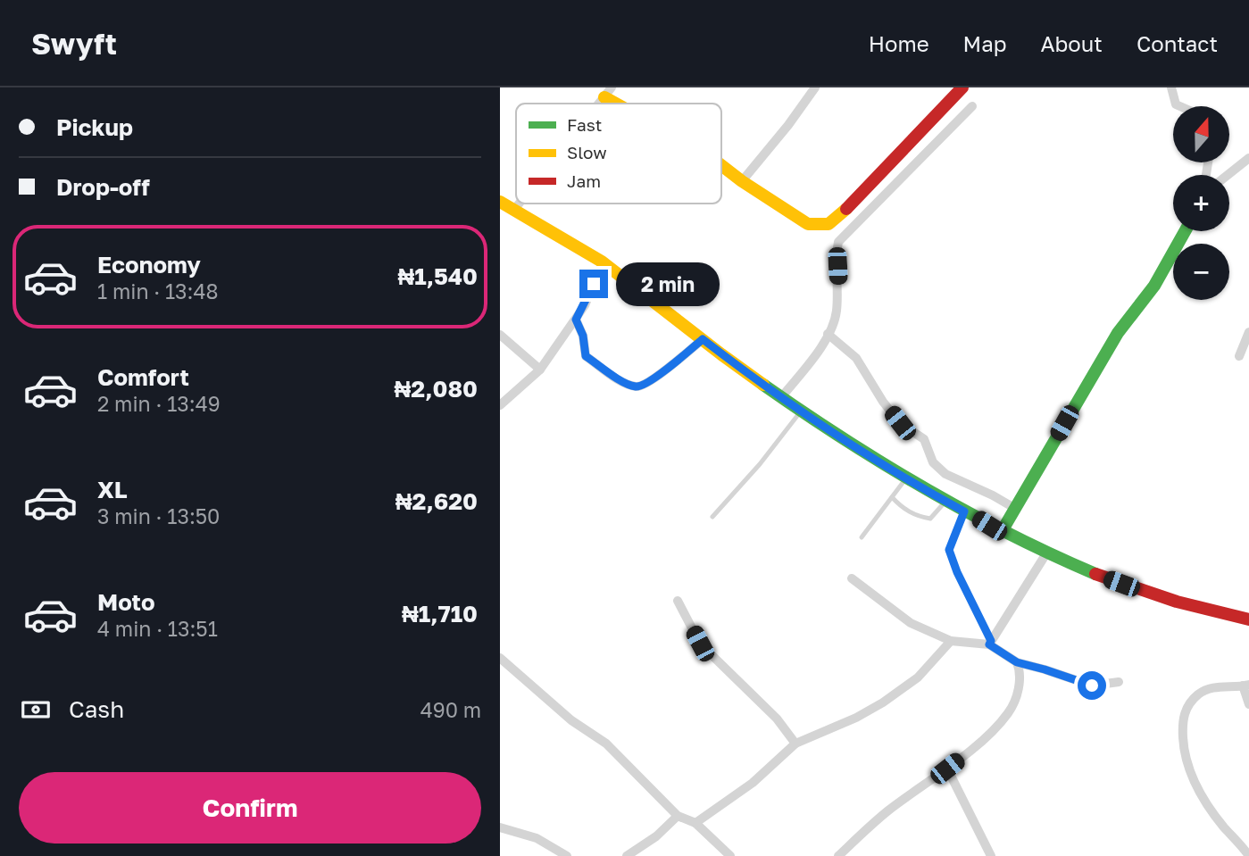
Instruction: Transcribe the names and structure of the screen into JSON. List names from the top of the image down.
{
  "legend": ["Fast", "Slow", "Jam"],
  "north": "top",
  "page": {
    "header": "Swyft",
    "nav": [
      "Home",
      "Map",
      "About",
      "Contact"
    ],
    "banner": ["Pickup", "Drop-off"],
    "map_buttons": ["+", "−"],
    "list": [
      {
        "name": "Economy",
        "note": "1 min · 13:48",
        "value": "₦1,540"
      },
      {
        "name": "Comfort",
        "note": "2 min · 13:49",
        "value": "₦2,080"
      },
      {
        "name": "XL",
        "note": "3 min · 13:50",
        "value": "₦2,620"
      },
      {
        "name": "Moto",
        "note": "4 min · 13:51",
        "value": "₦1,710"
      }
    ],
    "bubble": "2 min",
    "pay": ["Cash", "490 m"],
    "buttons": "Confirm"
  }
}
